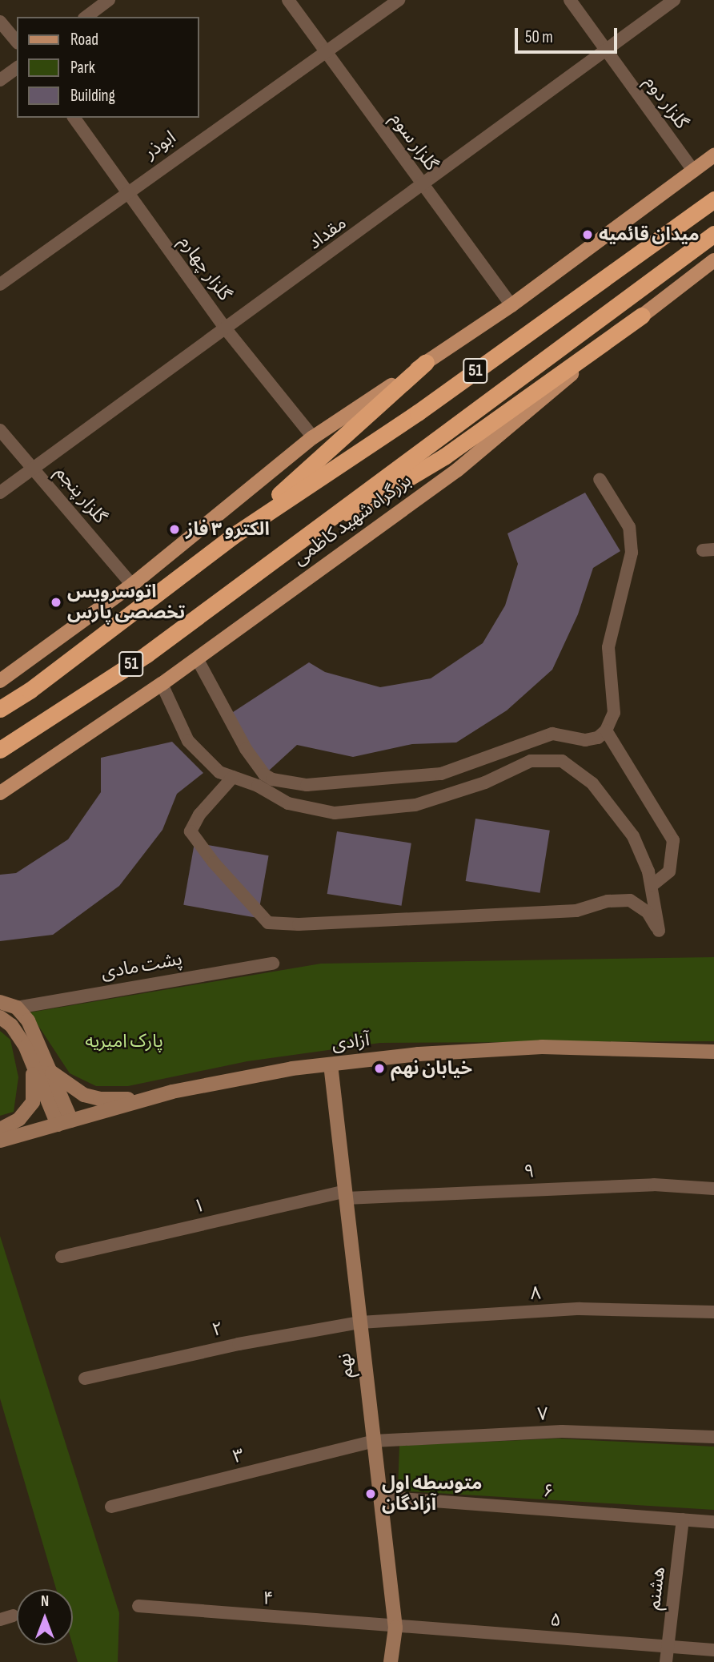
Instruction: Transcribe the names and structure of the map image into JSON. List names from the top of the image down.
{
  "streets": {
    "highway": ["51", "بزرگراه شهید کاظمی"],
    "street": [
      "گلزار دوم",
      "گلزار سوم",
      "ابوذر",
      "مقداد",
      "گلزار چهارم",
      "گلزار پنجم",
      "پشت مادی",
      "آزادی",
      "۹",
      "۱",
      "۸",
      "۲",
      "نهم",
      "۷",
      "۳",
      "۶",
      "هشنم",
      "۴",
      "۵"
    ]
  },
  "crossings": [
    ["گلزار دوم", "مقداد"],
    ["گلزار سوم", "ابوذر"],
    ["گلزار سوم", "مقداد"],
    ["ابوذر", "گلزار چهارم"],
    ["مقداد", "گلزار چهارم"],
    ["مقداد", "گلزار پنجم"],
    ["آزادی", "نهم"],
    ["۹", "۱"],
    ["۹", "نهم"],
    ["۱", "نهم"],
    ["۸", "۲"],
    ["۸", "نهم"],
    ["۲", "نهم"],
    ["نهم", "۷"],
    ["نهم", "۳"],
    ["نهم", "۶"],
    ["نهم", "۴"],
    ["نهم", "۵"],
    ["۷", "۳"],
    ["۶", "هشنم"],
    ["هشنم", "۵"],
    ["۴", "۵"]
  ],
  "parks": ["پارک امیریه"],
  "places": [
    "میدان قائمیه",
    "الکترو ۳ فاز",
    "اتوسرویس تخصصی پارس",
    "خیابان نهم",
    "متوسطه اول آزادگان"
  ],
  "legend": ["Road", "Park", "Building"],
  "scale_bar": "50 m",
  "north": "top"
}
